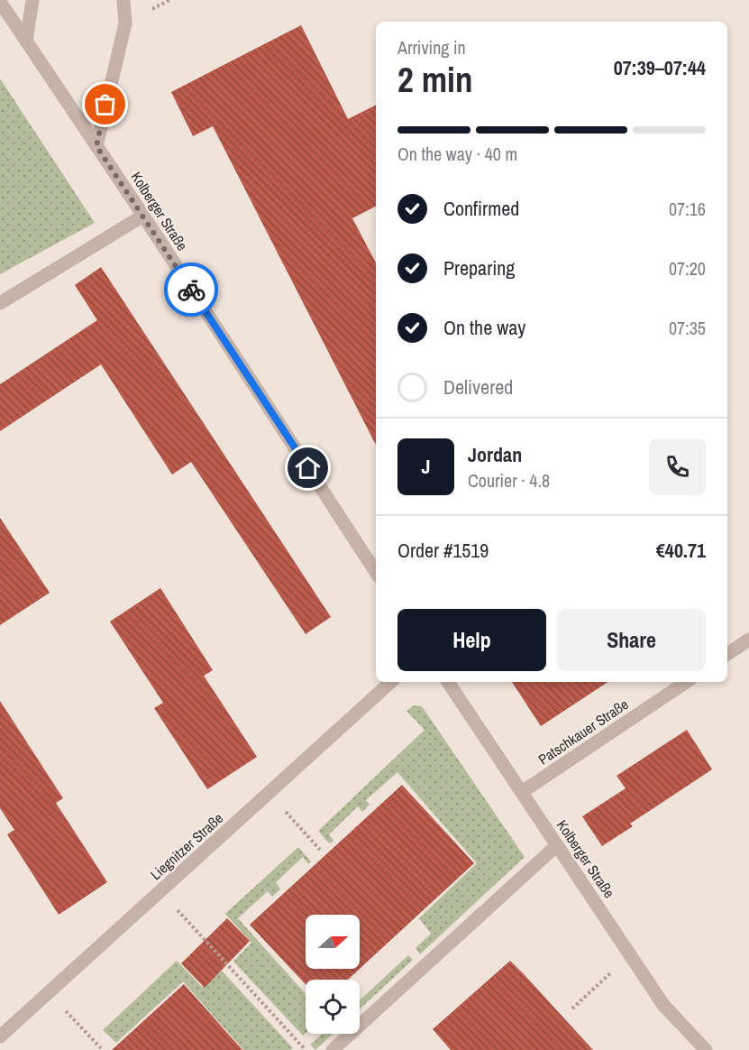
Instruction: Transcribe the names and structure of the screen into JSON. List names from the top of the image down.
{
  "streets": {
    "street": ["Kolberger Straße", "Patschkauer Straße", "Liegnitzer Straße"]
  },
  "crossings": [
    ["Kolberger Straße", "Patschkauer Straße"]
  ],
  "north": "right",
  "page": {
    "heading": ["2 min", "Arriving in", "07:39–07:44"],
    "panel": [
      "Jordan",
      "Courier · 4.8",
      "Order #1519",
      "€40.71"
    ],
    "bar": "On the way · 40 m",
    "list": [
      ["Confirmed", "07:16"],
      ["Preparing", "07:20"],
      ["On the way", "07:35"],
      "Delivered"
    ],
    "round": "J",
    "buttons": ["Help", "Share"]
  }
}
